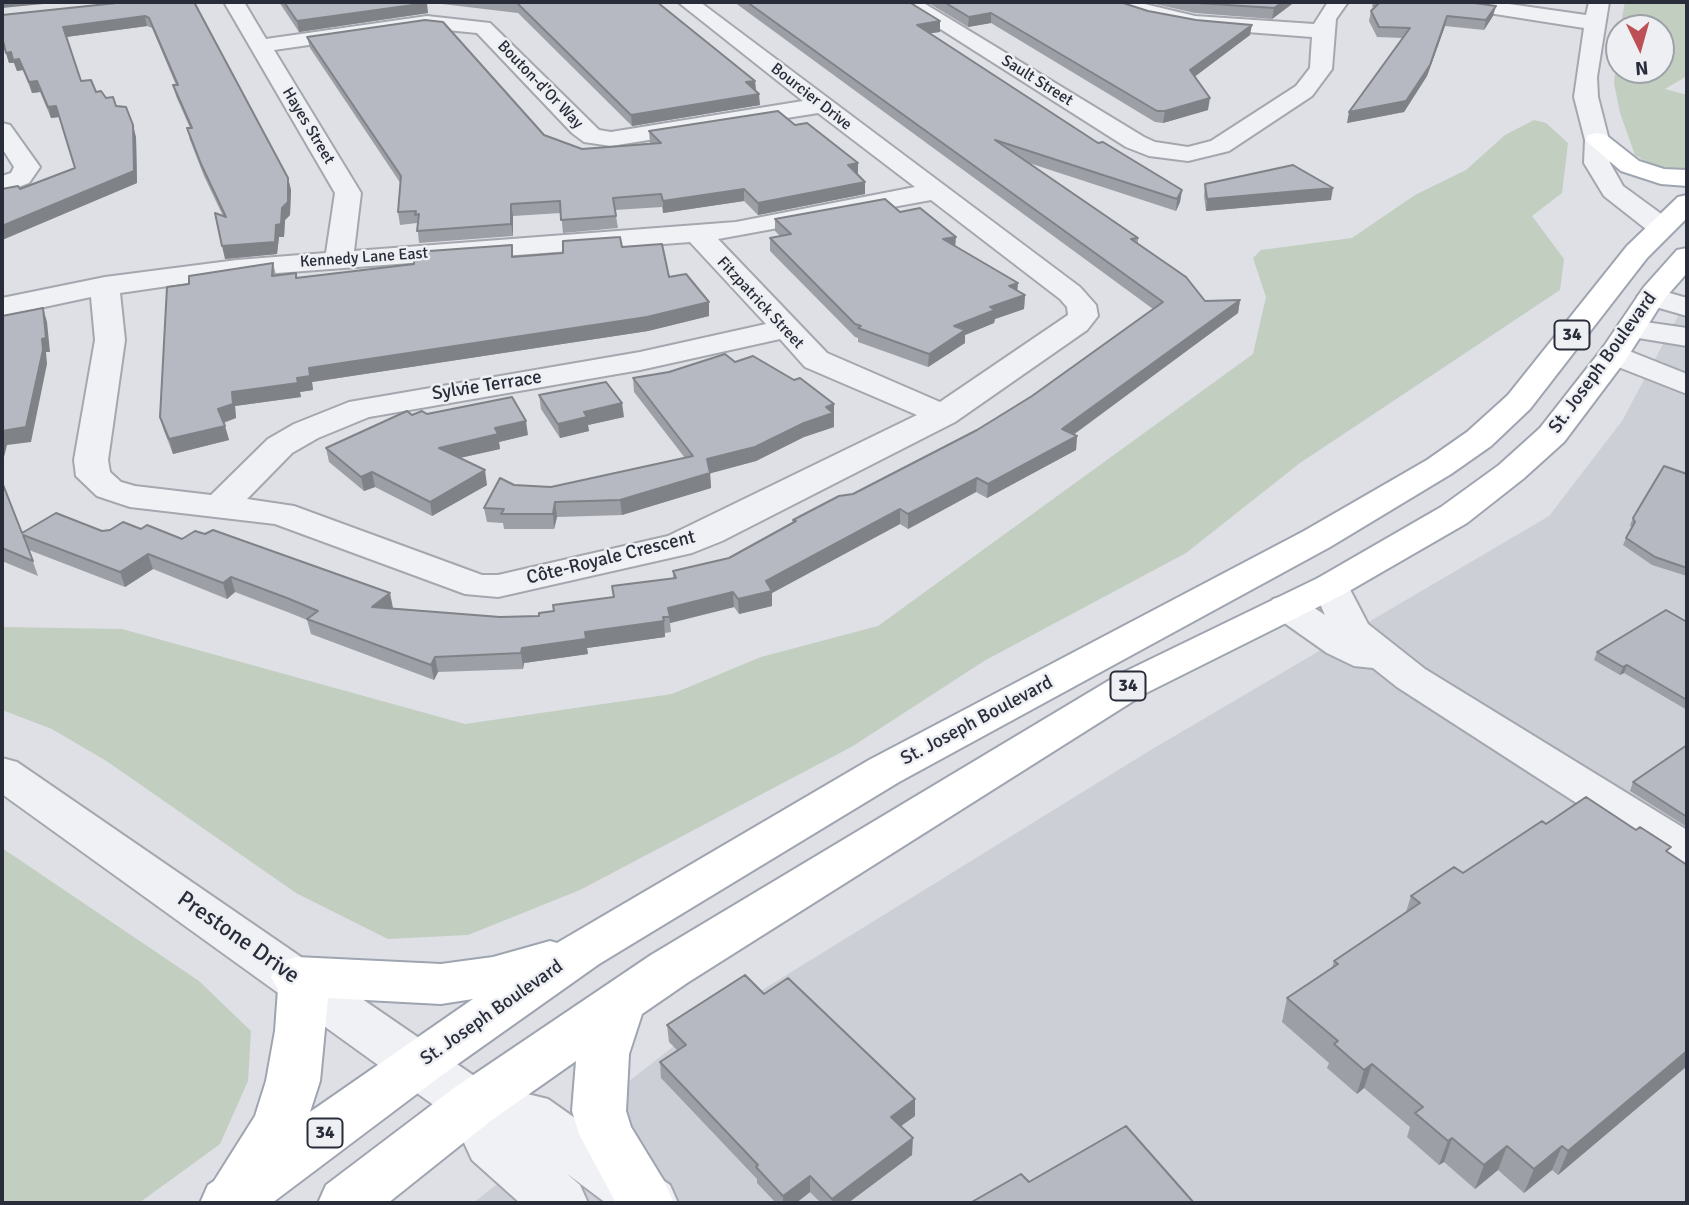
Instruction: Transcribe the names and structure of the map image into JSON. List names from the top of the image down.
{
  "streets": {
    "main road": ["34", "St. Joseph Boulevard"],
    "street": [
      "Sault Street",
      "Bouton-d'Or Way",
      "Bourcier Drive",
      "Hayes Street",
      "Kennedy Lane East",
      "Fitzpatrick Street",
      "Sylvie Terrace",
      "Côte-Royale Crescent",
      "Prestone Drive"
    ]
  },
  "crossings": [
    ["Bouton-d'Or Way", "Bourcier Drive"],
    ["Bouton-d'Or Way", "Hayes Street"],
    ["Bourcier Drive", "Kennedy Lane East"],
    ["Bourcier Drive", "Côte-Royale Crescent"],
    ["Hayes Street", "Kennedy Lane East"],
    ["Kennedy Lane East", "Fitzpatrick Street"],
    ["Kennedy Lane East", "Côte-Royale Crescent"],
    ["Fitzpatrick Street", "Sylvie Terrace"],
    ["Fitzpatrick Street", "Côte-Royale Crescent"],
    ["St. Joseph Boulevard", "Prestone Drive"],
    ["Sylvie Terrace", "Côte-Royale Crescent"]
  ],
  "north": "bottom"
}
